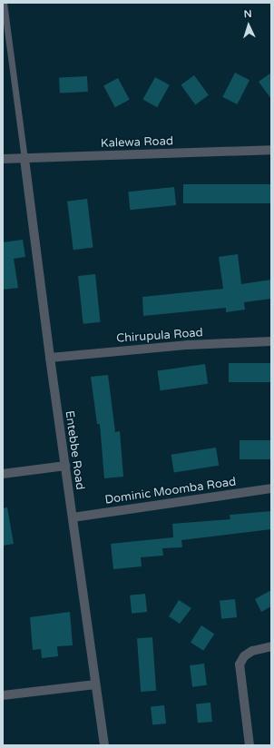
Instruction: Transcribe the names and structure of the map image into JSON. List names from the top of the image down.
{
  "streets": {
    "street": [
      "Kalewa Road",
      "Chirupula Road",
      "Entebbe Road",
      "Dominic Moomba Road"
    ]
  },
  "crossings": [
    ["Kalewa Road", "Entebbe Road"],
    ["Chirupula Road", "Entebbe Road"],
    ["Entebbe Road", "Dominic Moomba Road"]
  ],
  "north": "top"
}
